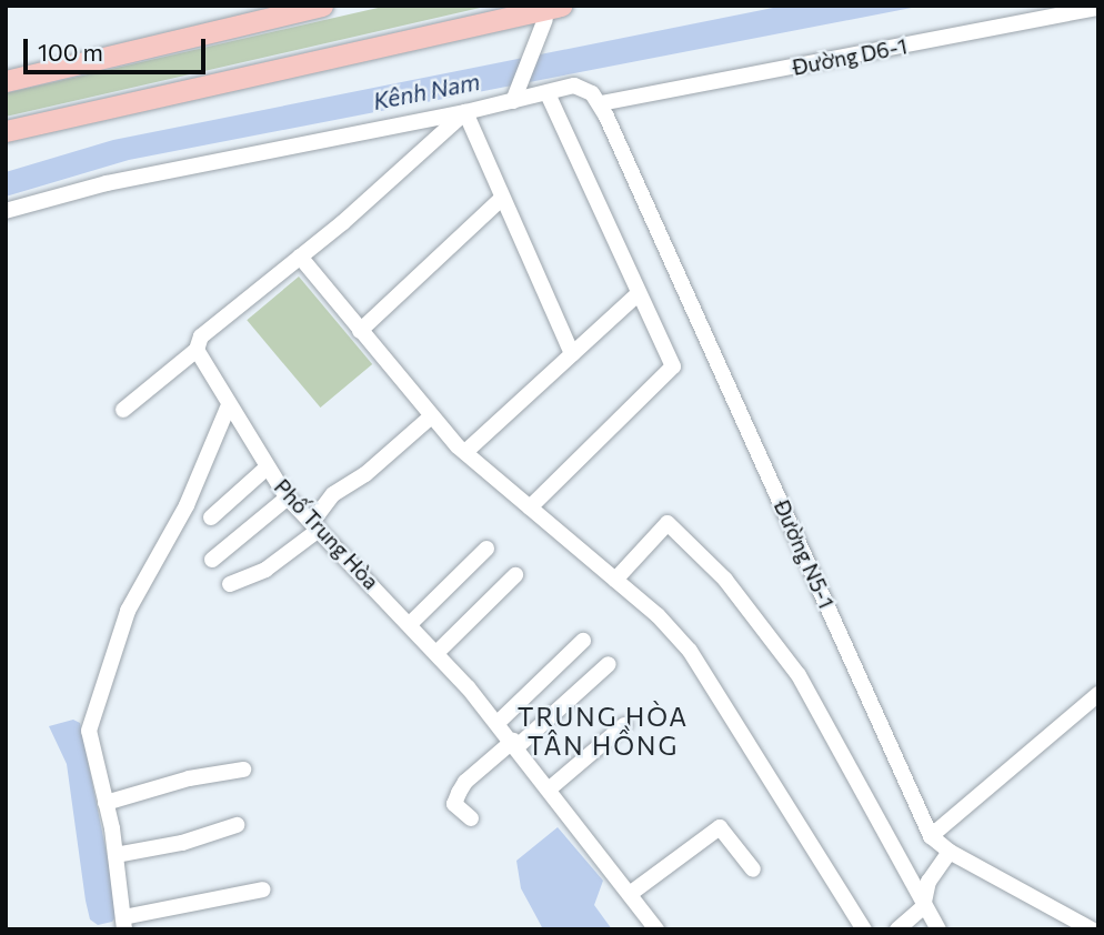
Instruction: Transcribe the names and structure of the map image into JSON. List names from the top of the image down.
{
  "streets": {
    "street": ["Đường D6-1", "Phố Trung Hòa", "Đường N5-1"]
  },
  "crossings": [
    ["Đường D6-1", "Đường N5-1"]
  ],
  "districts": ["TRUNG HÒA TÂN HỒNG"],
  "water": ["Kênh Nam"],
  "scale_bar": "100 m"
}
